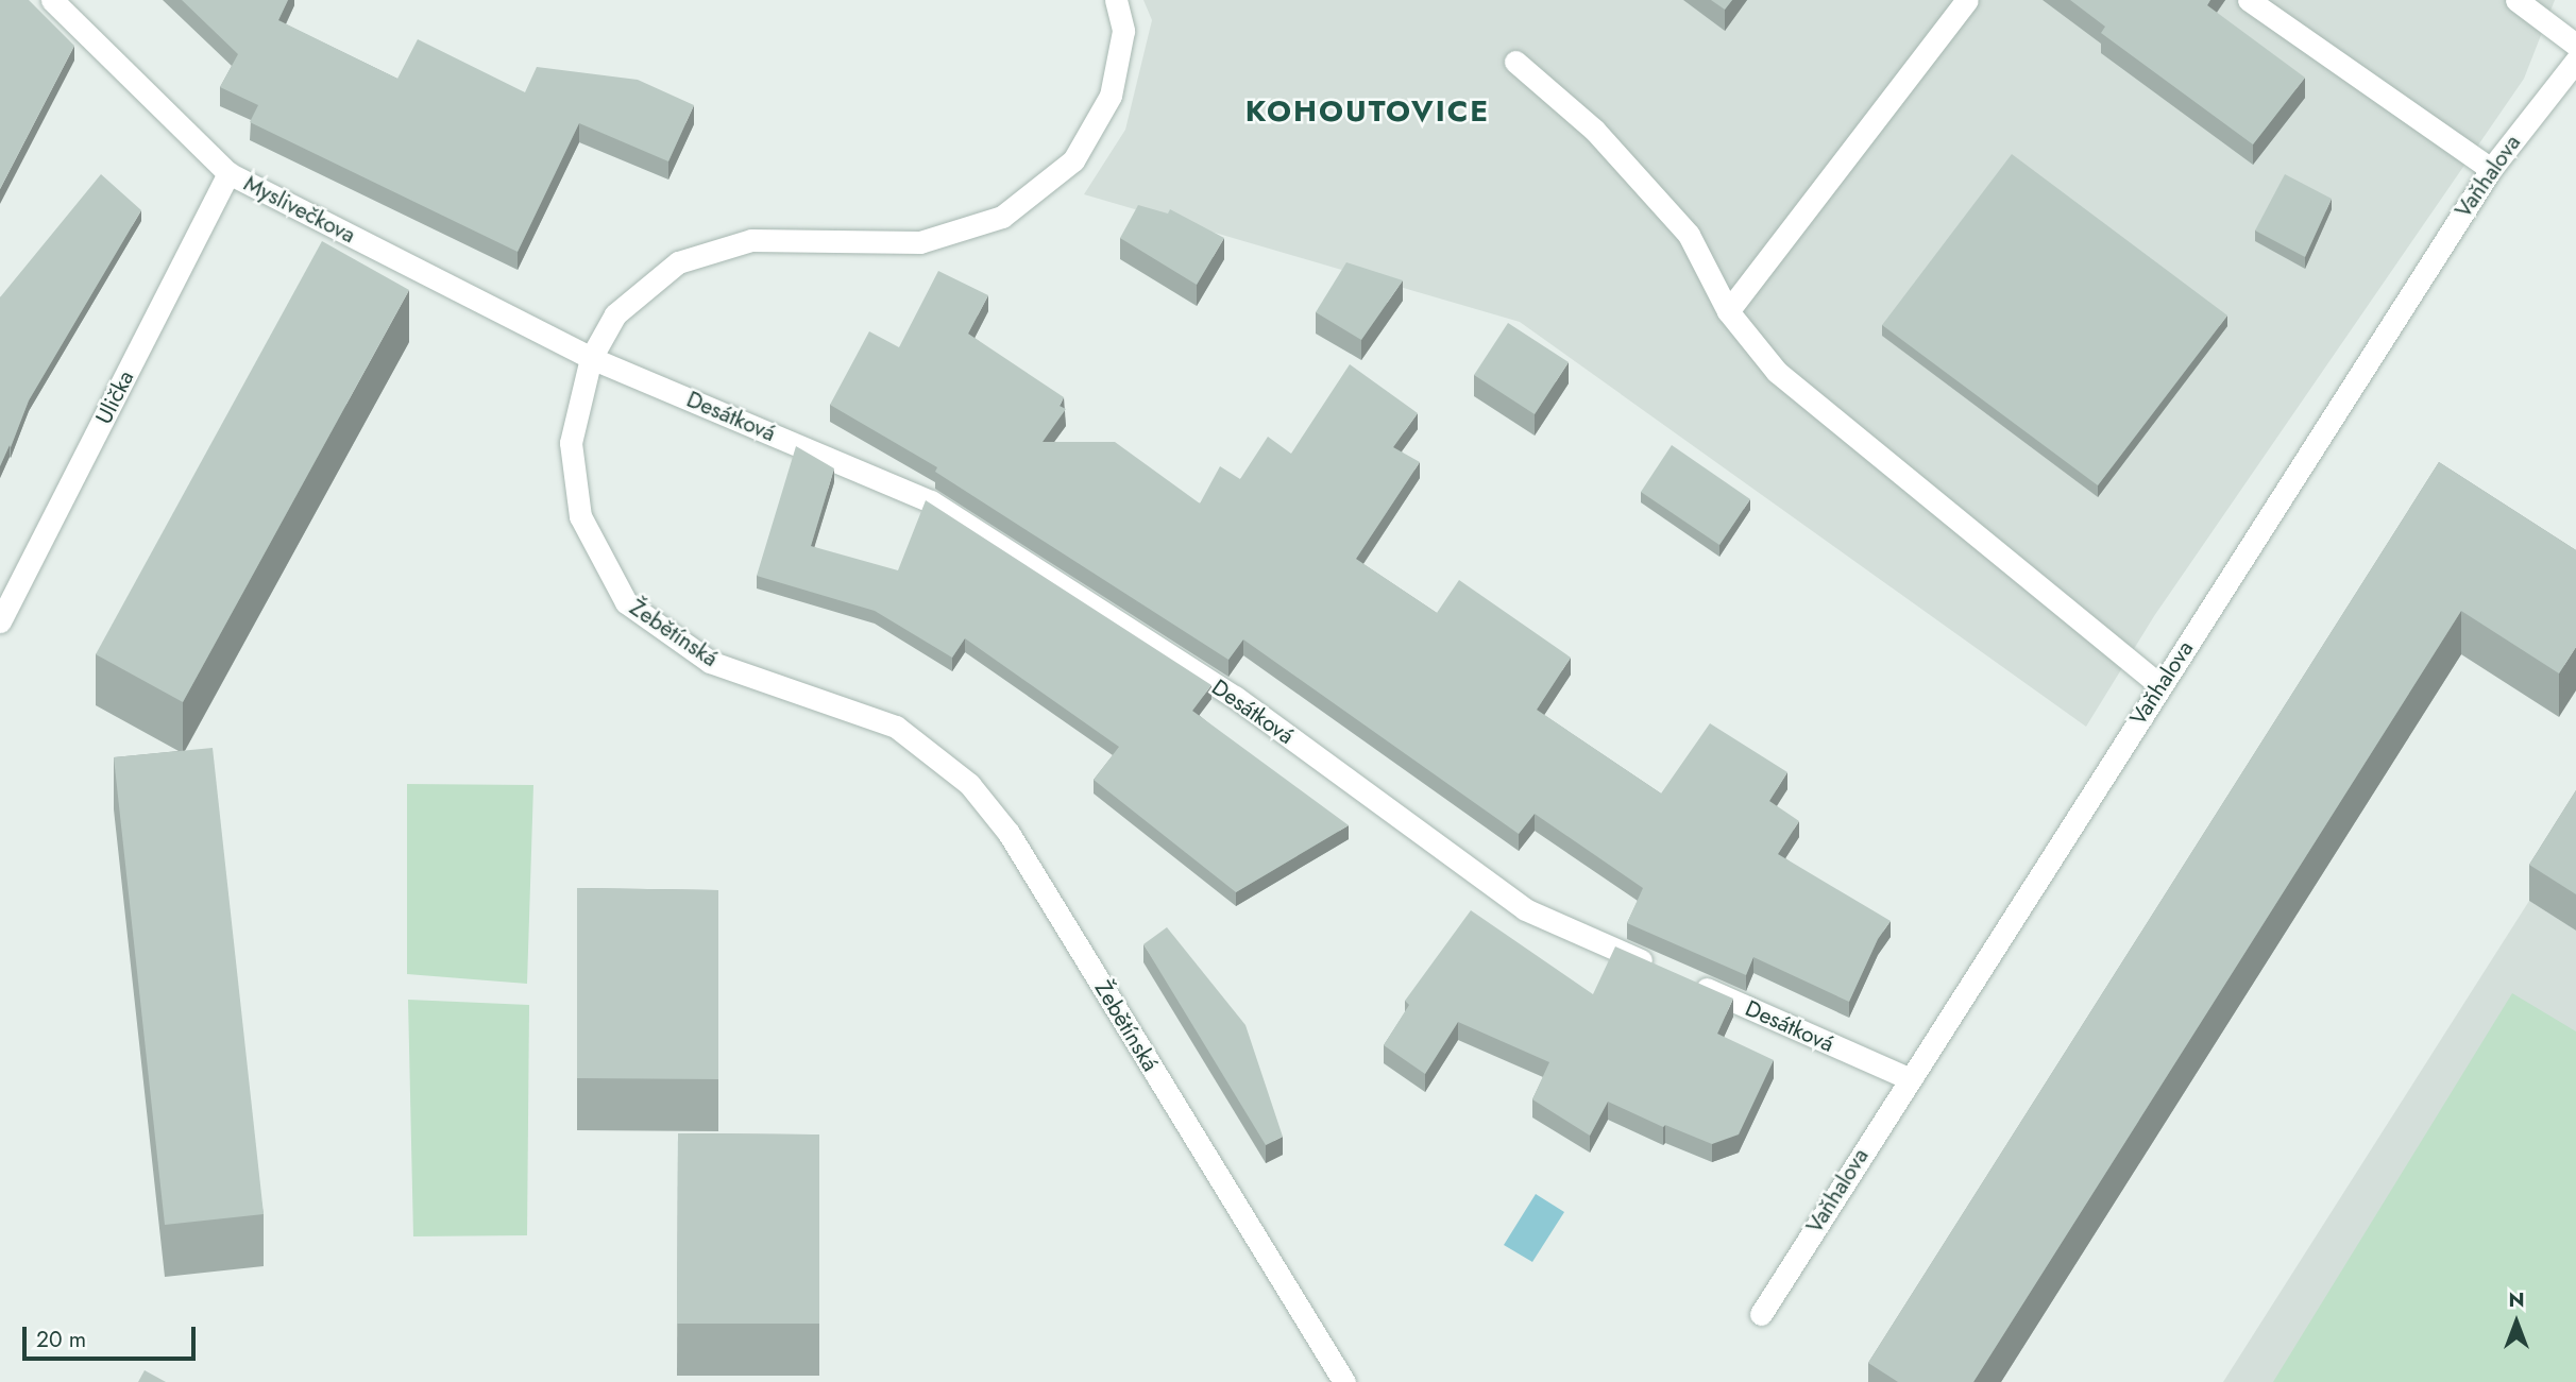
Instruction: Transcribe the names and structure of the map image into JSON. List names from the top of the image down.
{
  "streets": {
    "street": [
      "Vaňhalova",
      "Myslivečkova",
      "Ulička",
      "Desátková",
      "Žebětínská"
    ]
  },
  "crossings": [
    ["Vaňhalova", "Desátková"],
    ["Myslivečkova", "Ulička"],
    ["Myslivečkova", "Desátková"],
    ["Myslivečkova", "Žebětínská"],
    ["Desátková", "Žebětínská"]
  ],
  "districts": ["KOHOUTOVICE"],
  "scale_bar": "20 m",
  "north": "top"
}
